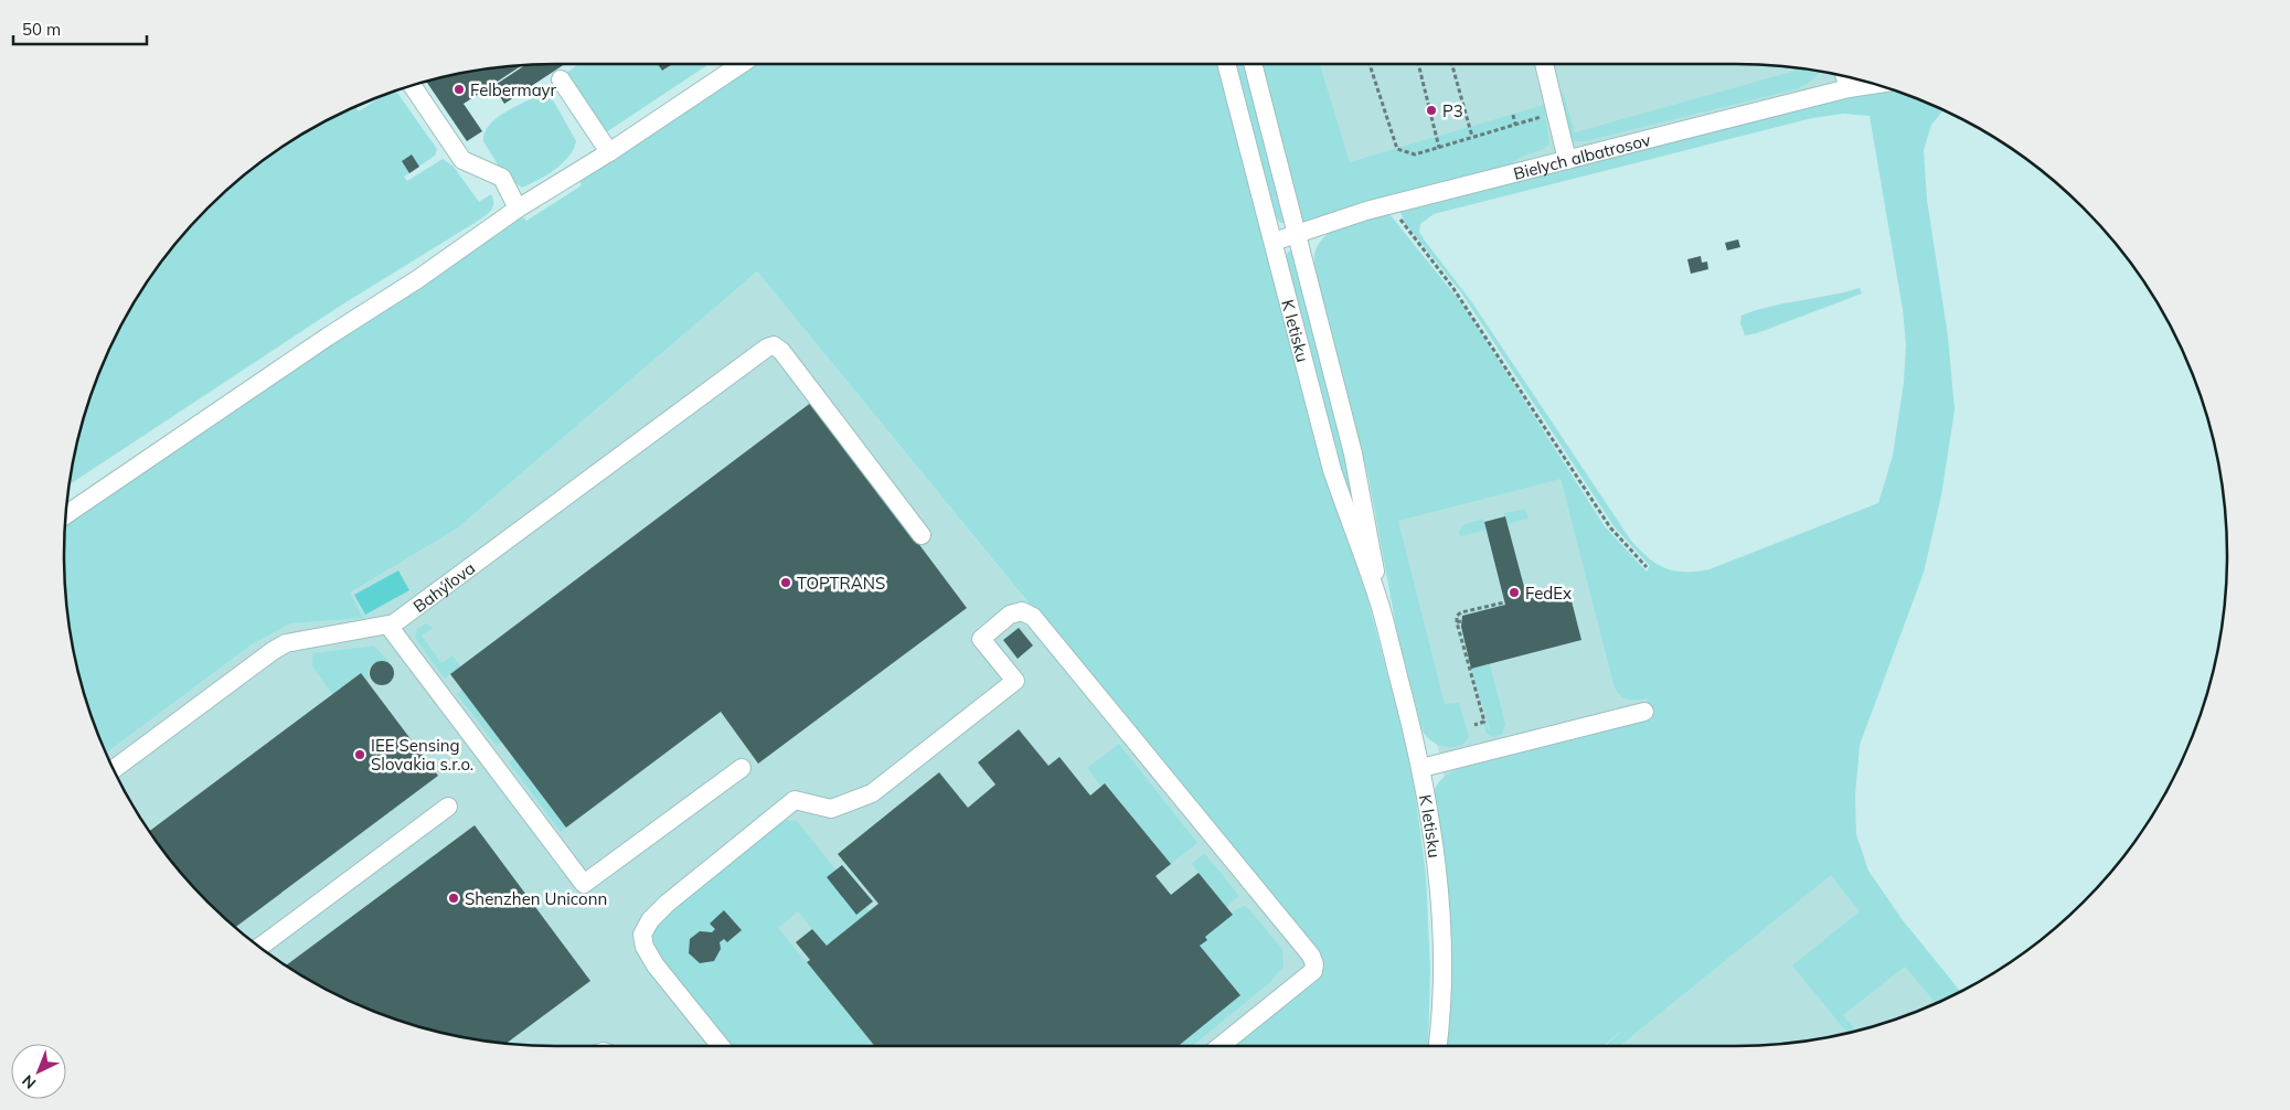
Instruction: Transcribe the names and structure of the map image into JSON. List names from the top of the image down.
{
  "streets": {
    "street": ["Bielych albatrosov", "K letisku", "Bahýľova"]
  },
  "crossings": [
    ["Bielych albatrosov", "K letisku"]
  ],
  "places": [
    "Felbermayr",
    "P3",
    "TOPTRANS",
    "FedEx",
    "IEE Sensing Slovakia s.r.o.",
    "Shenzhen Uniconn"
  ],
  "scale_bar": "50 m",
  "north": "bottom left"
}
